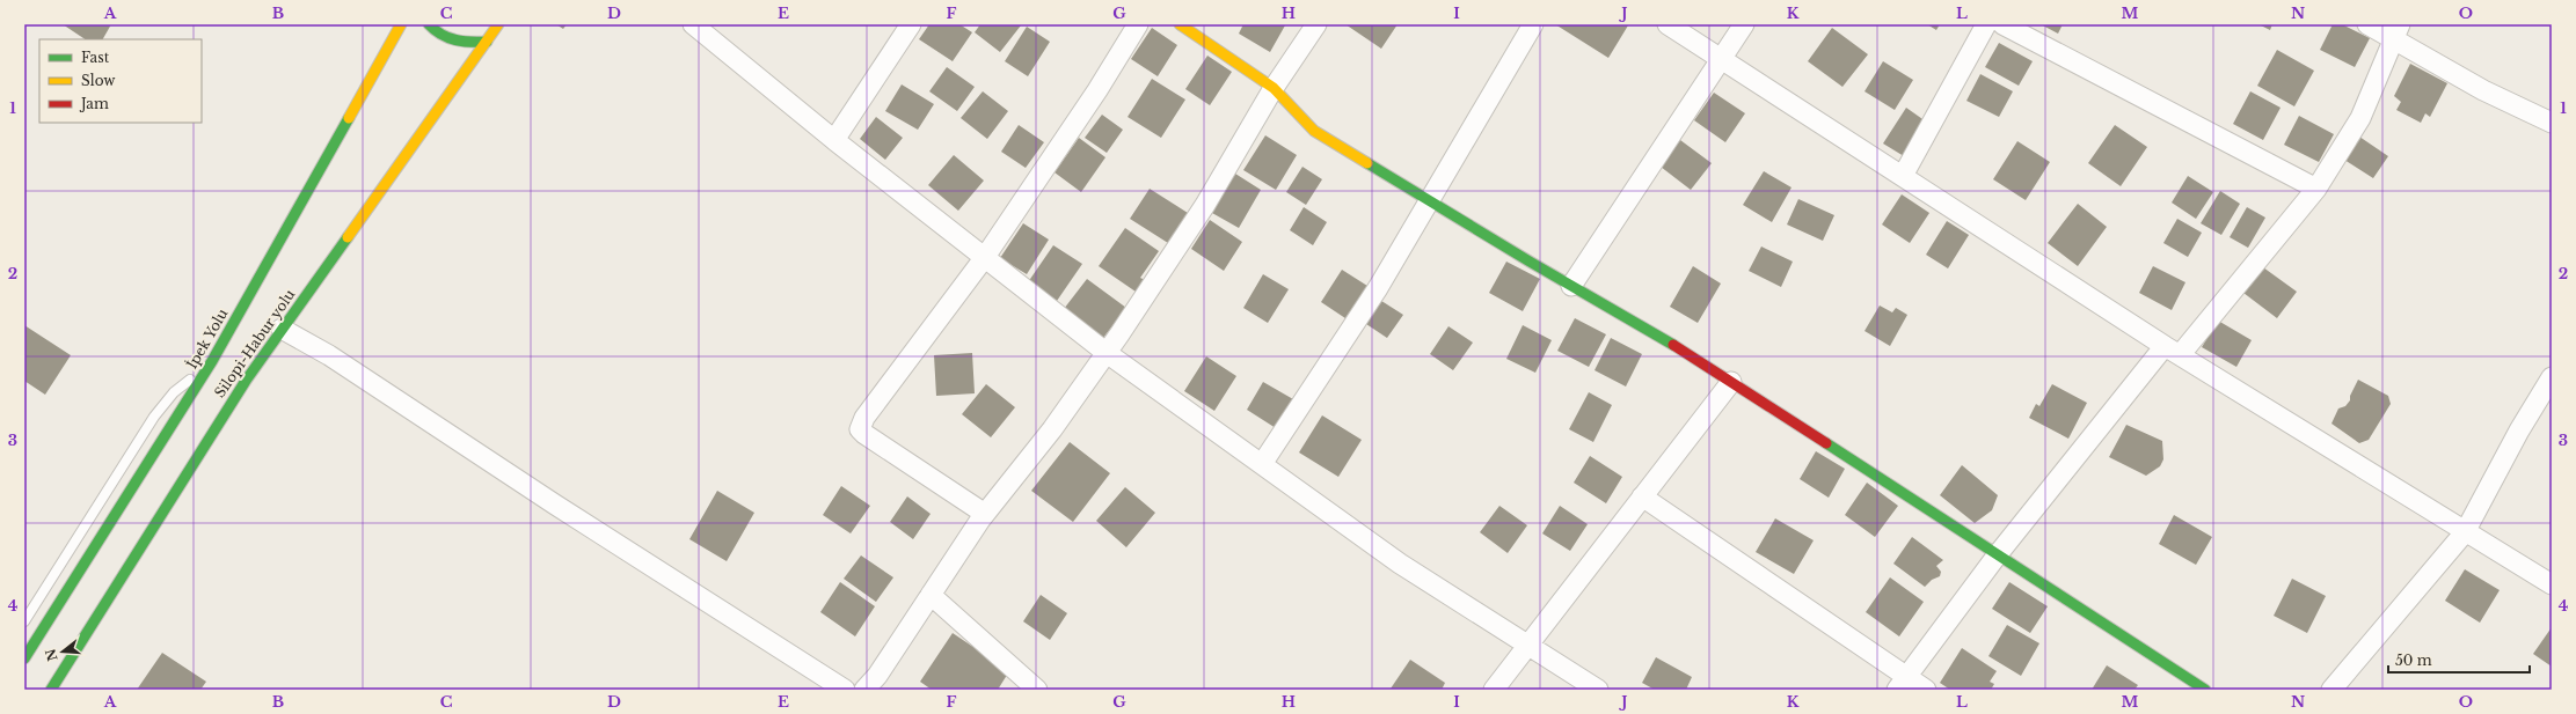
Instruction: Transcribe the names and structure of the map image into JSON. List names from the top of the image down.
{
  "streets": {
    "main road": ["İpek Yolu", "Silopi-Habur yolu"]
  },
  "legend": ["Fast", "Slow", "Jam"],
  "scale_bar": "50 m",
  "north": "left",
  "grid": {
    "columns": [
      "A",
      "B",
      "C",
      "D",
      "E",
      "F",
      "G",
      "H",
      "I",
      "J",
      "K",
      "L",
      "M",
      "N",
      "O"
    ],
    "rows": [
      "1",
      "2",
      "3",
      "4"
    ]
  }
}
